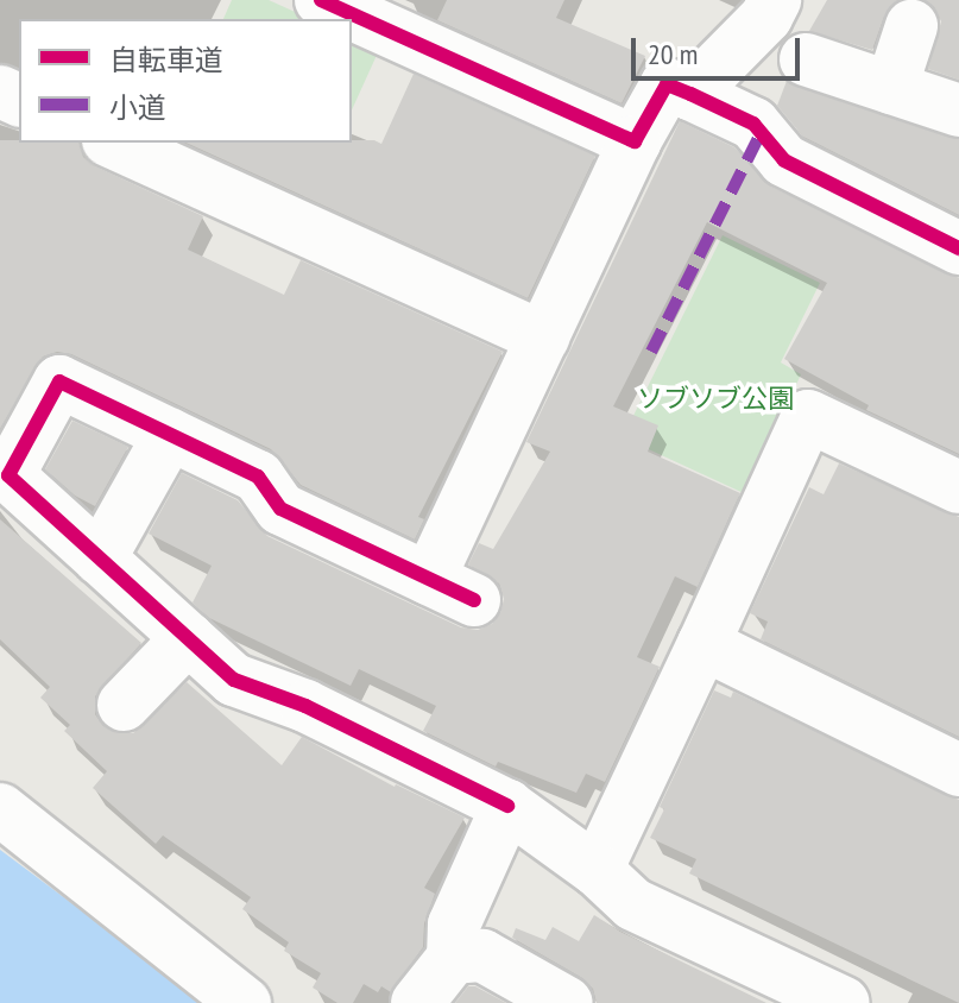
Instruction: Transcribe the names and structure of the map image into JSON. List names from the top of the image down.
{
  "parks": ["ソブソブ公園"],
  "legend": ["自転車道", "小道"],
  "scale_bar": "20 m"
}
